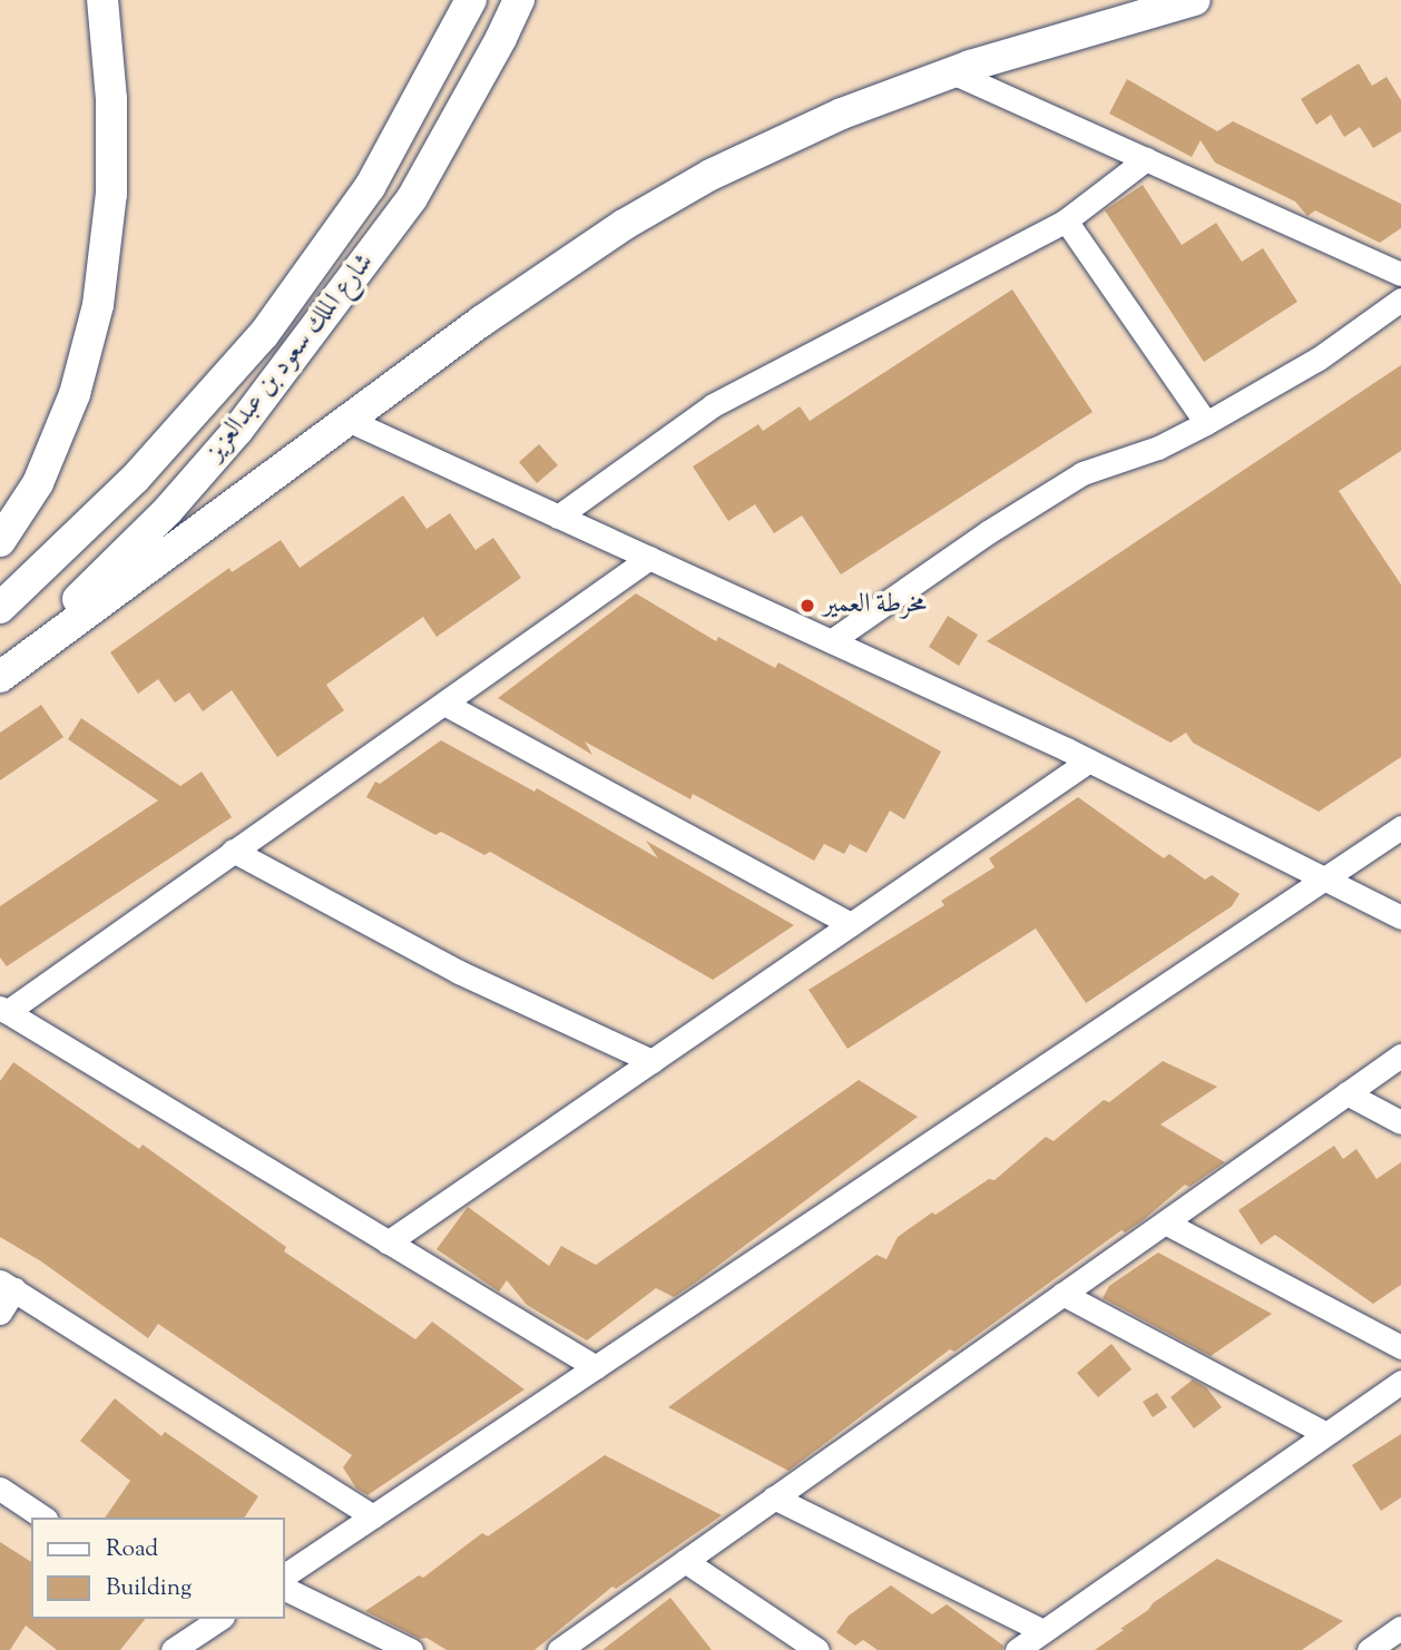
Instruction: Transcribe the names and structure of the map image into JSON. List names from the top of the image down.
{
  "streets": {
    "main road": ["شارع الملك سعود بن عبدالعزيز"]
  },
  "places": ["مخرطة العمير"],
  "legend": ["Road", "Building"]
}
